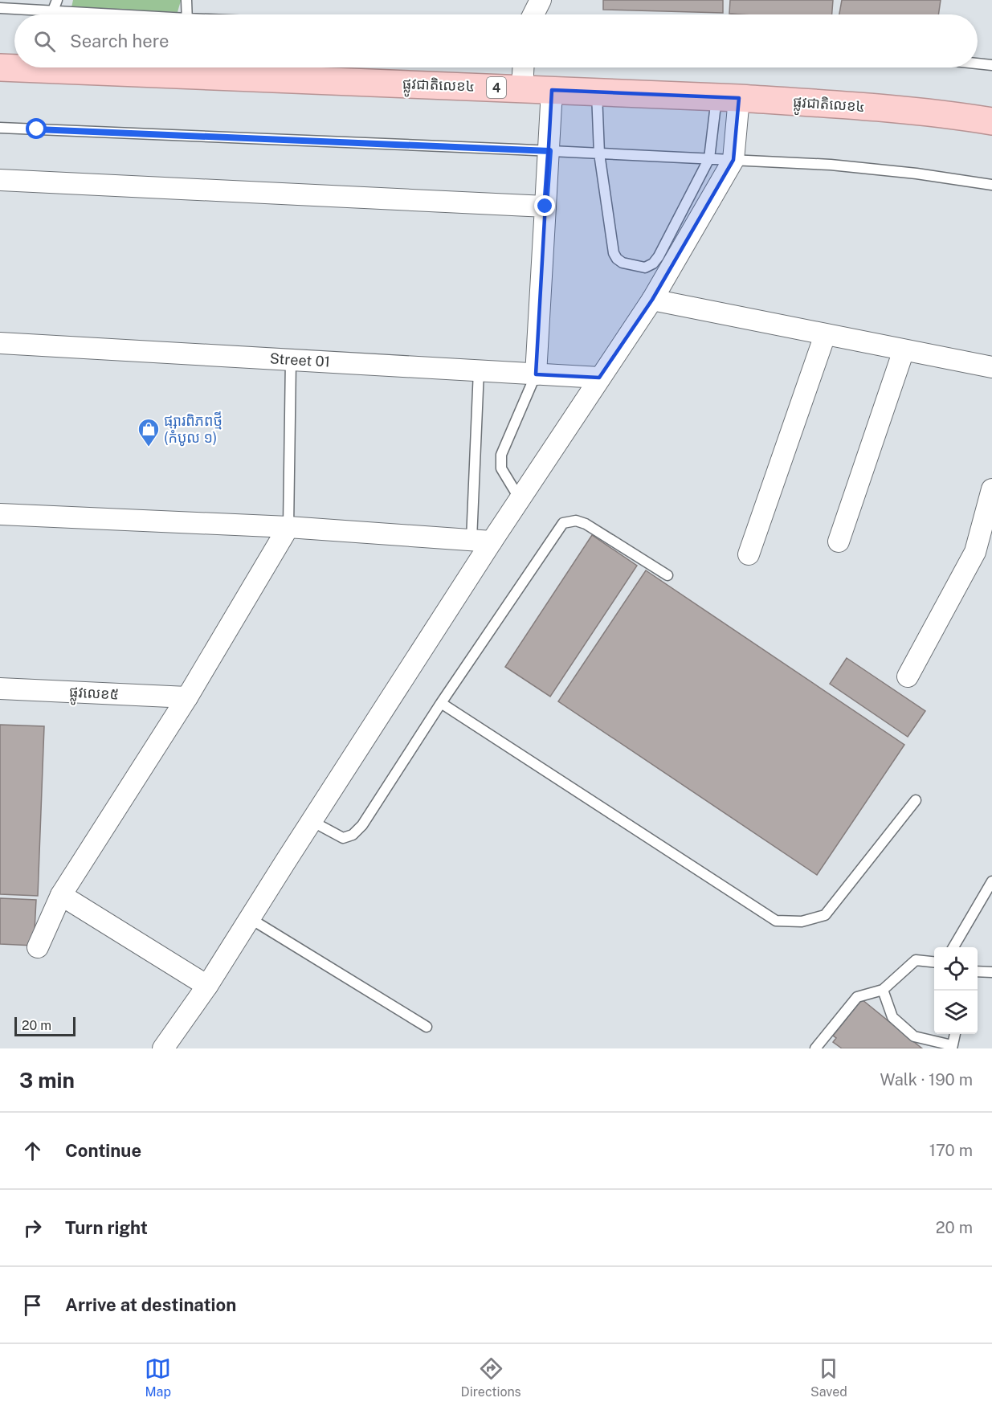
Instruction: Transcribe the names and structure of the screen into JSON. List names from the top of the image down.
{
  "streets": {
    "highway": ["ផ្លូវជាតិលេខ៤", "4"],
    "street": ["Street 01", "ផ្លូវលេខ៥"]
  },
  "places": {
    "shop": ["ផ្សារពិភពថ្មី (កំបូល ១)"]
  },
  "scale_bar": "20 m",
  "page": {
    "search": "Search here",
    "scale": "20 m",
    "heading": ["3 min", "Walk · 190 m"],
    "list": [
      ["Continue", "170 m"],
      ["Turn right", "20 m"],
      "Arrive at destination"
    ],
    "nav": ["Map", "Directions", "Saved"]
  }
}
